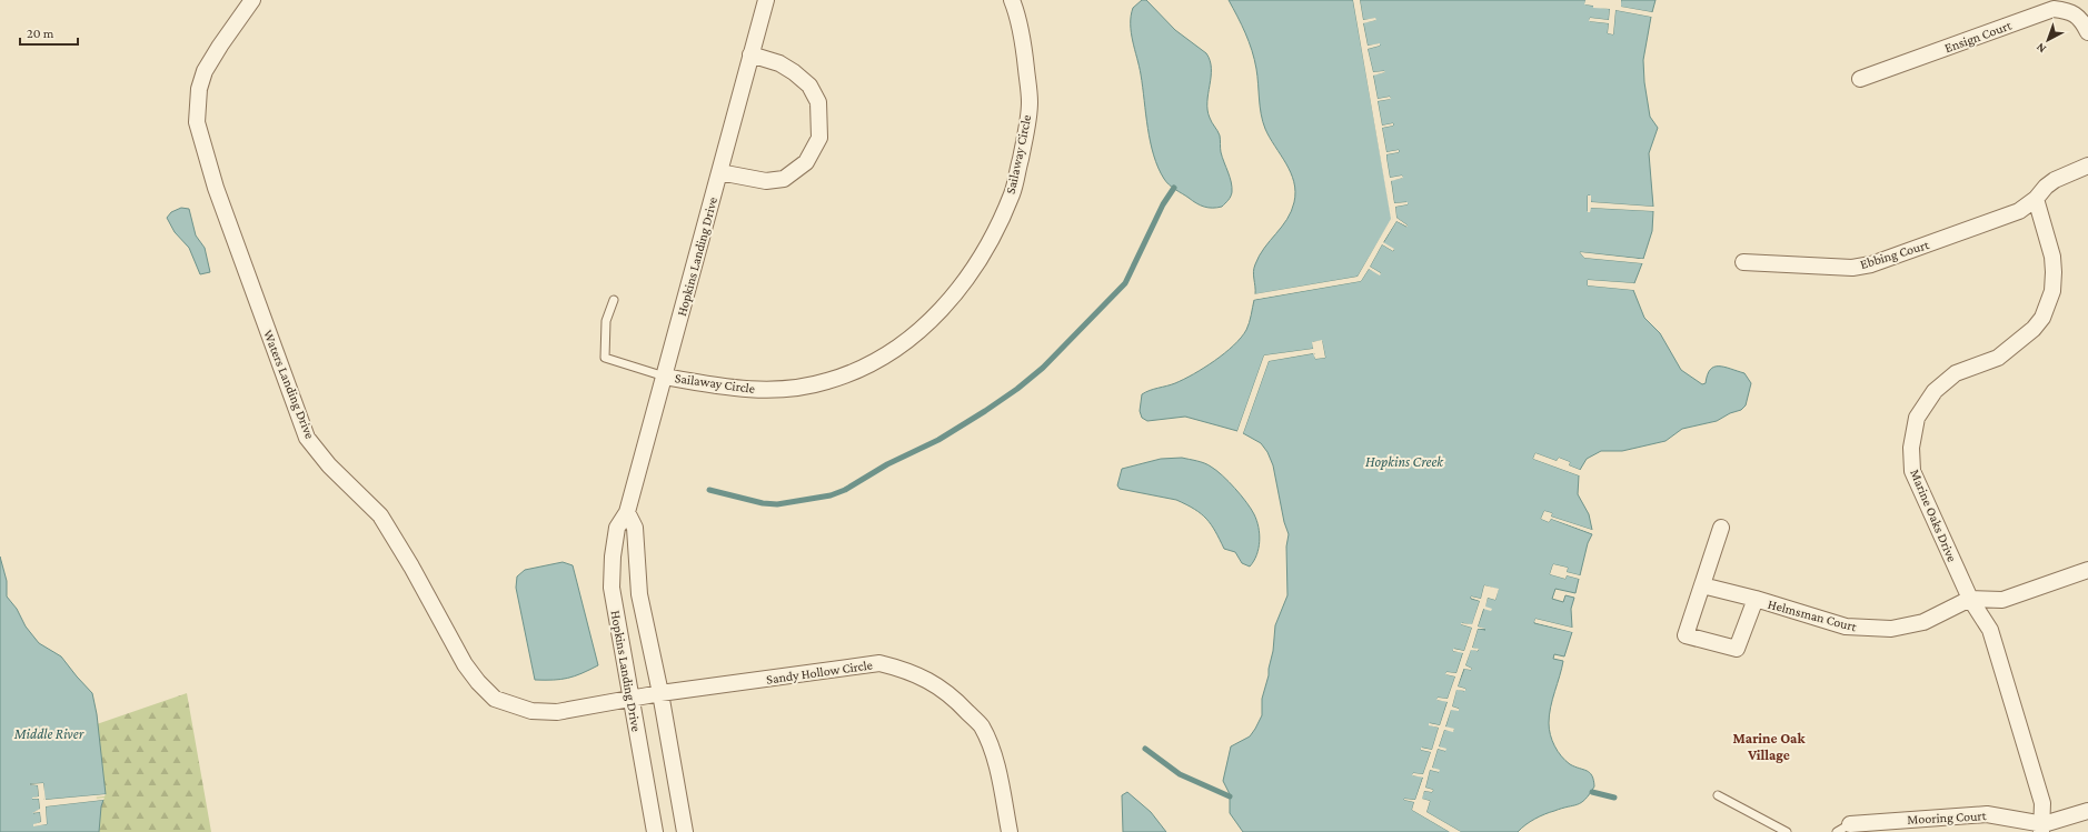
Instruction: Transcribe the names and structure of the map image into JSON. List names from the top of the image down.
{
  "streets": {
    "street": [
      "Ensign Court",
      "Sailaway Circle",
      "Ebbing Court",
      "Hopkins Landing Drive",
      "Waters Landing Drive",
      "Marine Oaks Drive",
      "Helmsman Court",
      "Sandy Hollow Circle",
      "Mooring Court"
    ]
  },
  "crossings": [
    ["Sailaway Circle", "Hopkins Landing Drive"],
    ["Ebbing Court", "Marine Oaks Drive"],
    ["Hopkins Landing Drive", "Waters Landing Drive"],
    ["Hopkins Landing Drive", "Sandy Hollow Circle"],
    ["Waters Landing Drive", "Sandy Hollow Circle"],
    ["Marine Oaks Drive", "Helmsman Court"],
    ["Marine Oaks Drive", "Mooring Court"]
  ],
  "districts": ["Marine Oak Village"],
  "water": ["Hopkins Creek", "Middle River"],
  "scale_bar": "20 m",
  "north": "bottom left"
}
